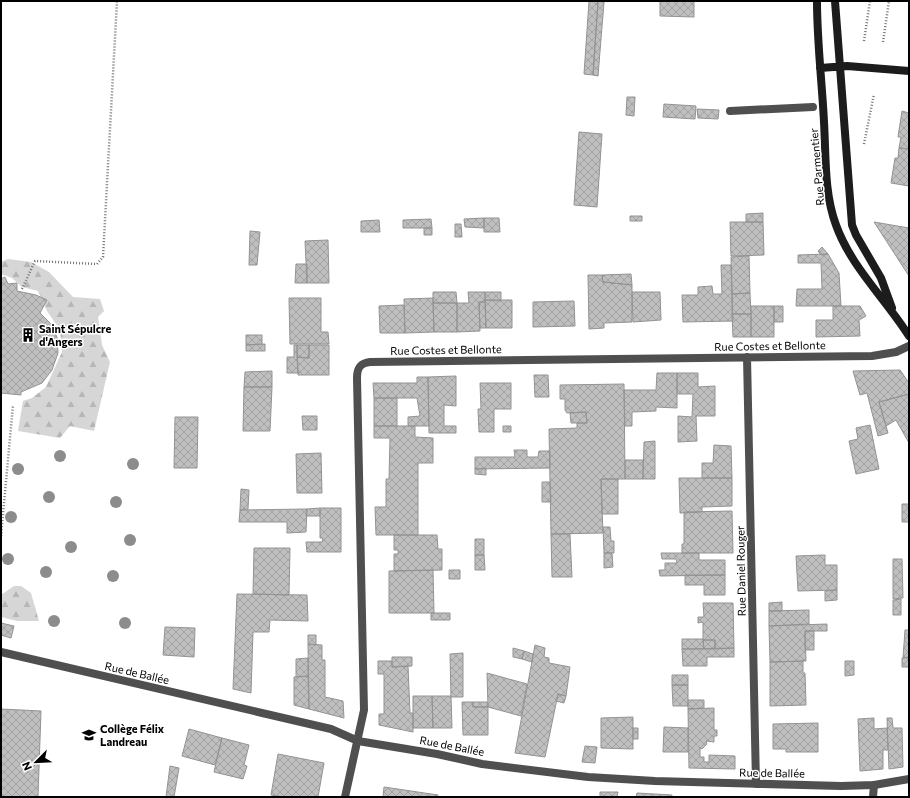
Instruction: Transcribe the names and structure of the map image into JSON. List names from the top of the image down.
{
  "streets": {
    "street": [
      "Rue Parmentier",
      "Rue Costes et Bellonte",
      "Rue Daniel Rouger",
      "Rue de Ballée"
    ]
  },
  "crossings": [
    ["Rue Costes et Bellonte", "Rue Daniel Rouger"],
    ["Rue Costes et Bellonte", "Rue de Ballée"],
    ["Rue Daniel Rouger", "Rue de Ballée"]
  ],
  "places": {
    "building": ["Saint Sépulcre d'Angers"],
    "school or university": ["Collège Félix Landreau"]
  },
  "north": "bottom left"
}
